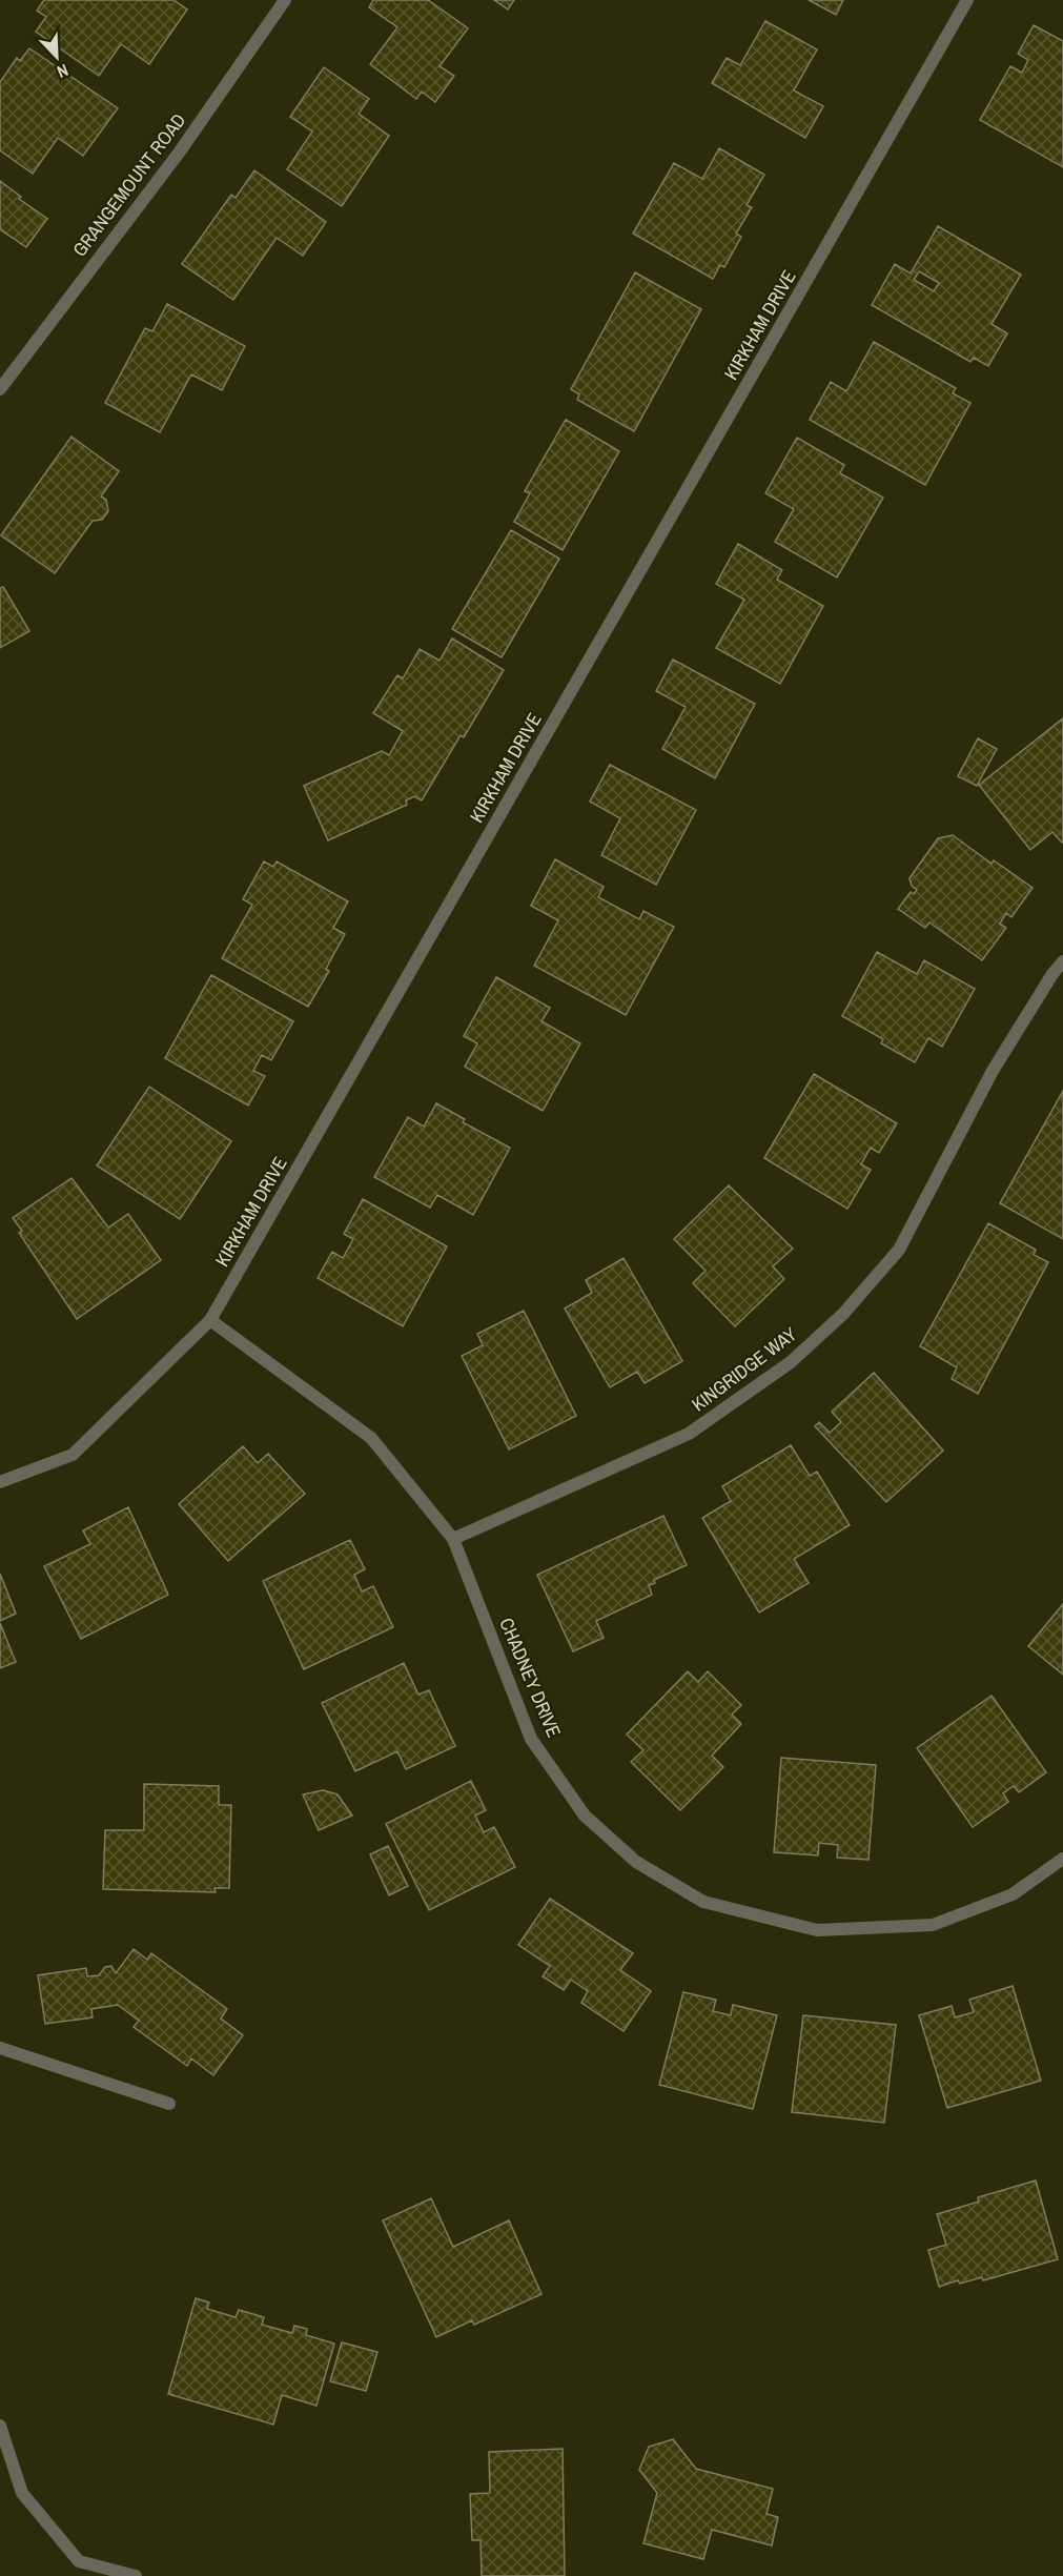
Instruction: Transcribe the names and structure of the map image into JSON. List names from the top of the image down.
{
  "streets": {
    "street": [
      "GRANGEMOUNT ROAD",
      "KIRKHAM DRIVE",
      "KINGRIDGE WAY",
      "CHADNEY DRIVE"
    ]
  },
  "crossings": [
    ["KIRKHAM DRIVE", "CHADNEY DRIVE"],
    ["KINGRIDGE WAY", "CHADNEY DRIVE"]
  ],
  "north": "bottom right"
}
